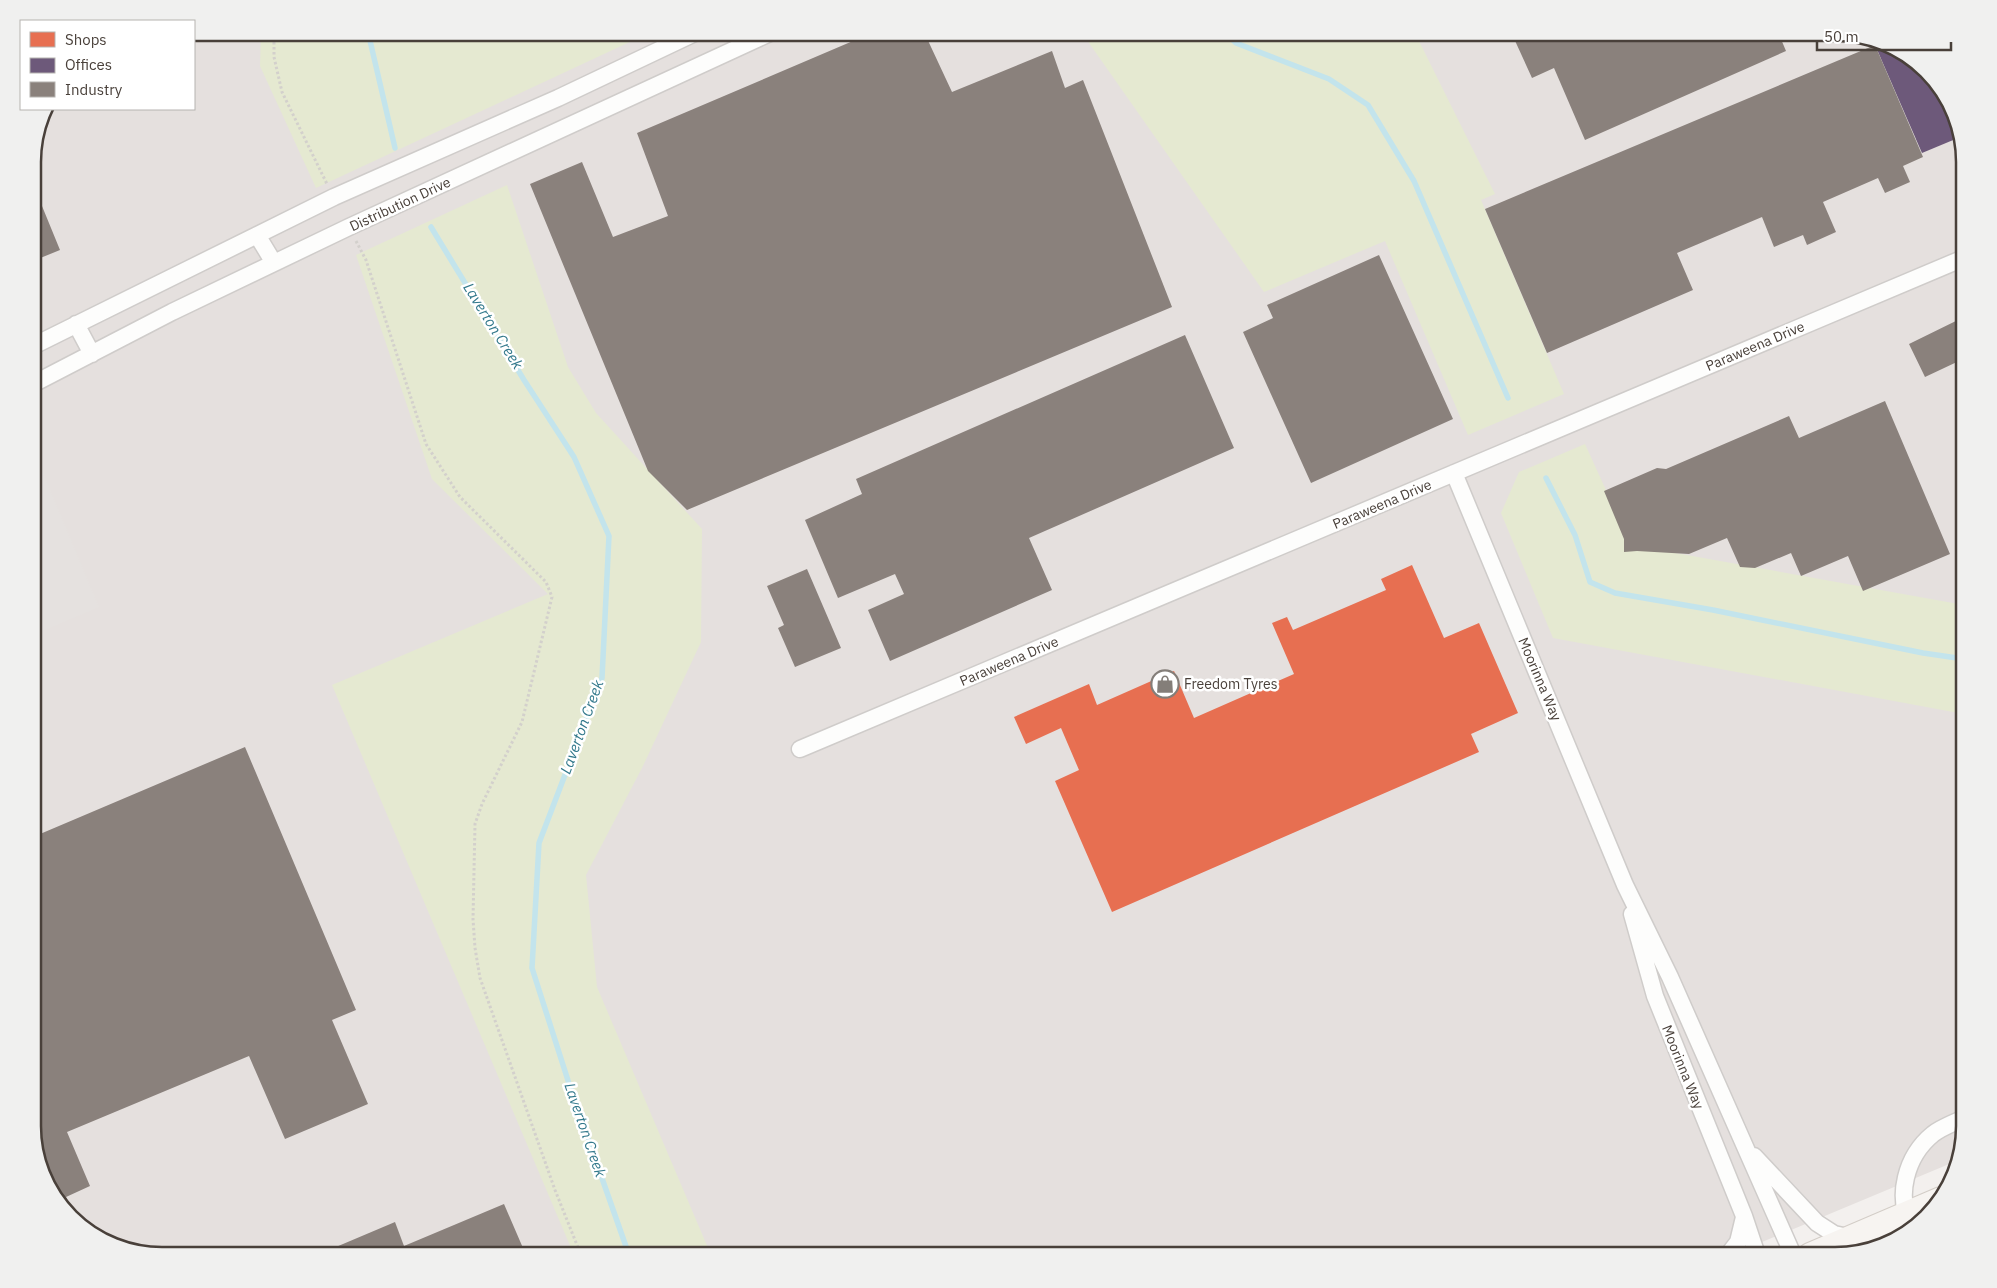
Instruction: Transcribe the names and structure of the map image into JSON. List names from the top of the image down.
{
  "streets": {
    "street": ["Distribution Drive", "Paraweena Drive", "Moorinna Way"]
  },
  "crossings": [
    ["Paraweena Drive", "Moorinna Way"]
  ],
  "water": ["Laverton Creek"],
  "places": {
    "shop": ["Freedom Tyres"]
  },
  "legend": ["Shops", "Offices", "Industry"],
  "scale_bar": "50 m"
}
